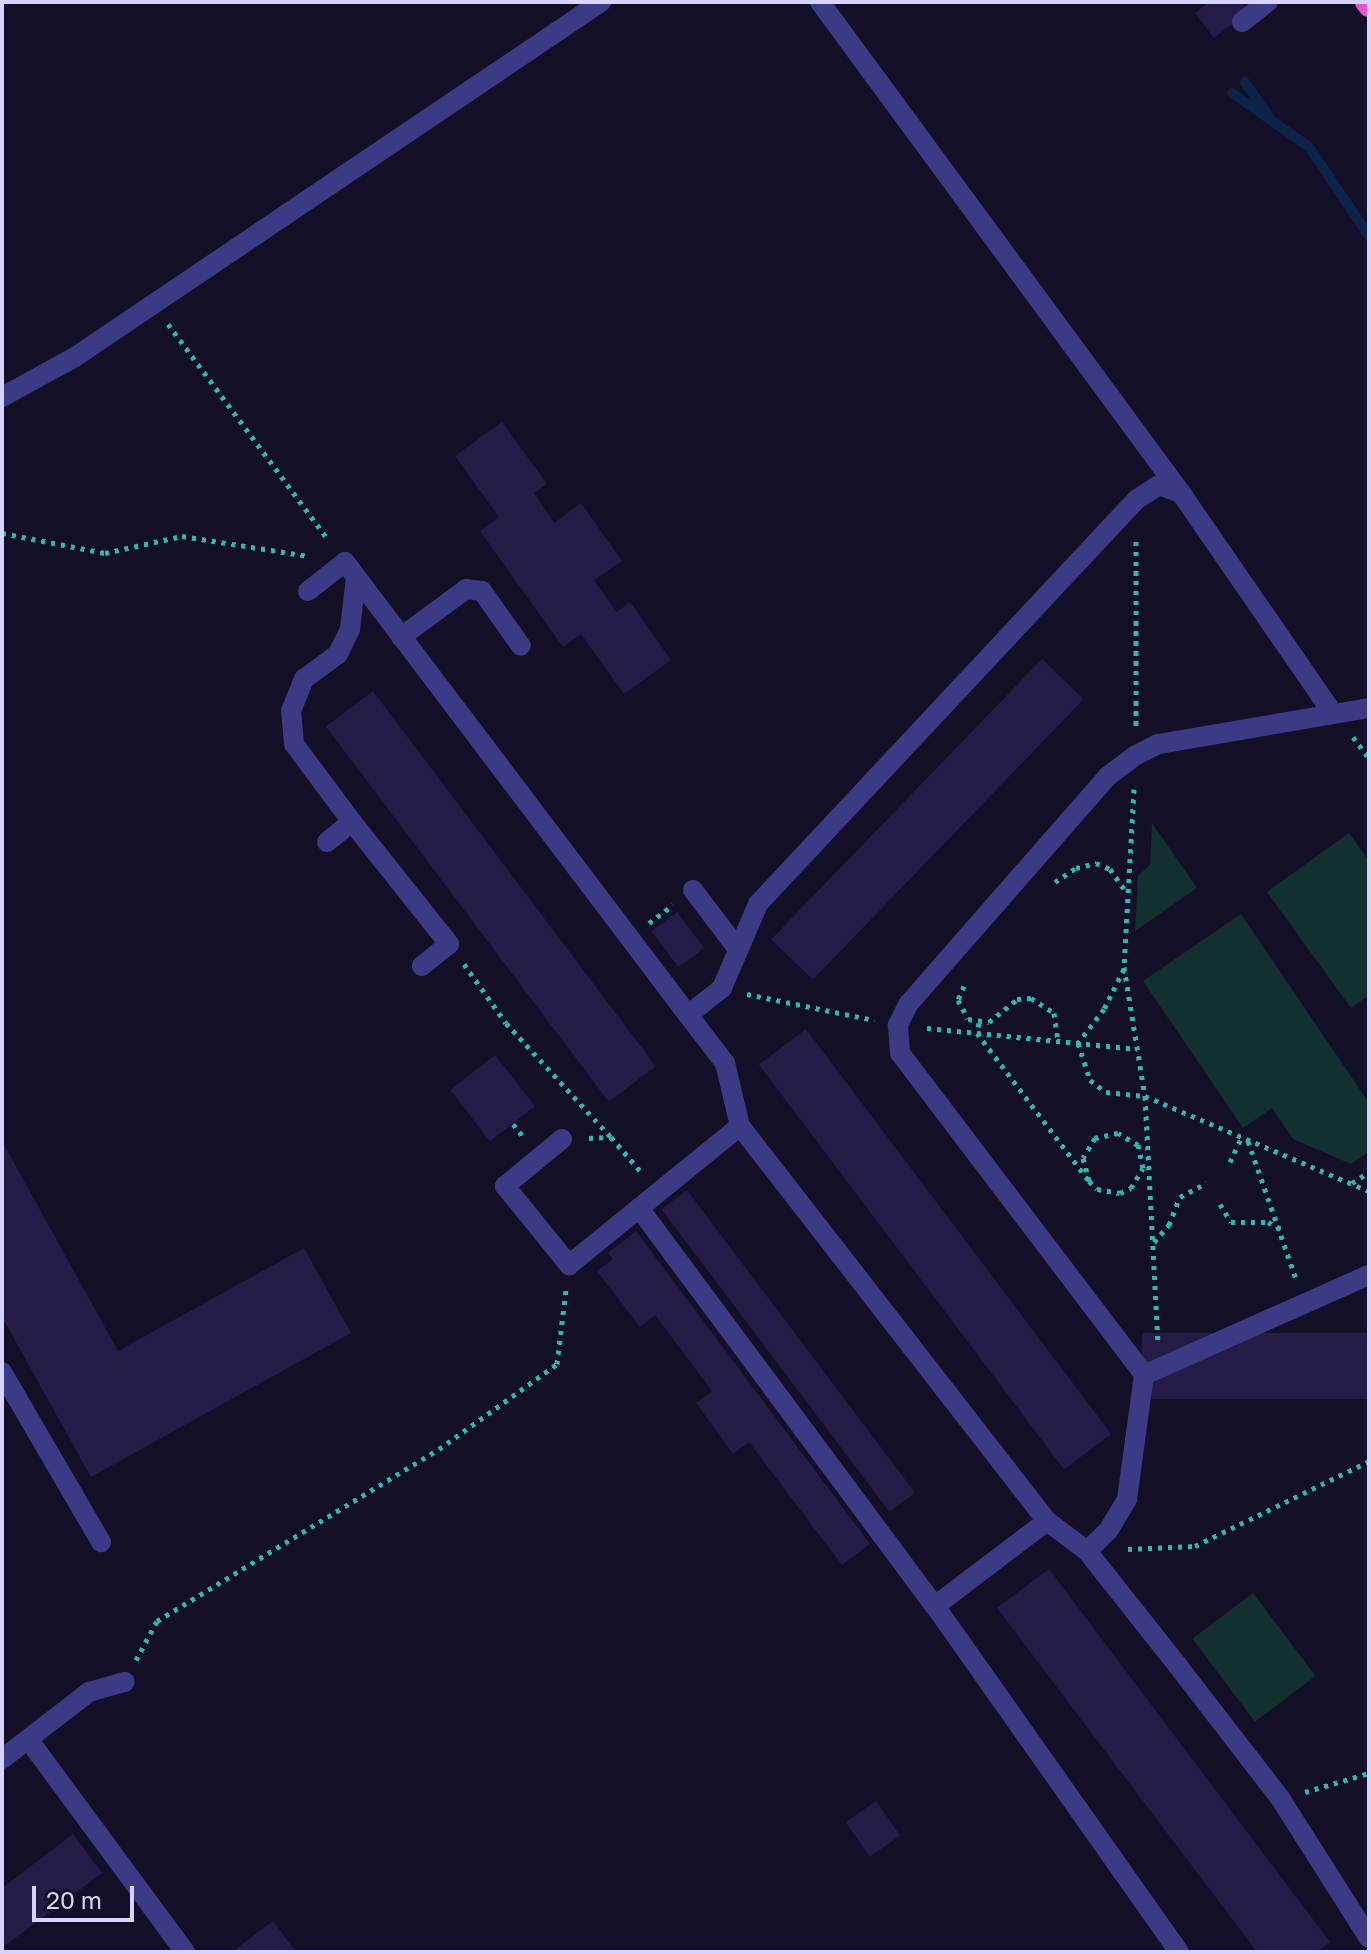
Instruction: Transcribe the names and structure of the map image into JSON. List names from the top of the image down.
{
  "scale_bar": "20 m"
}
